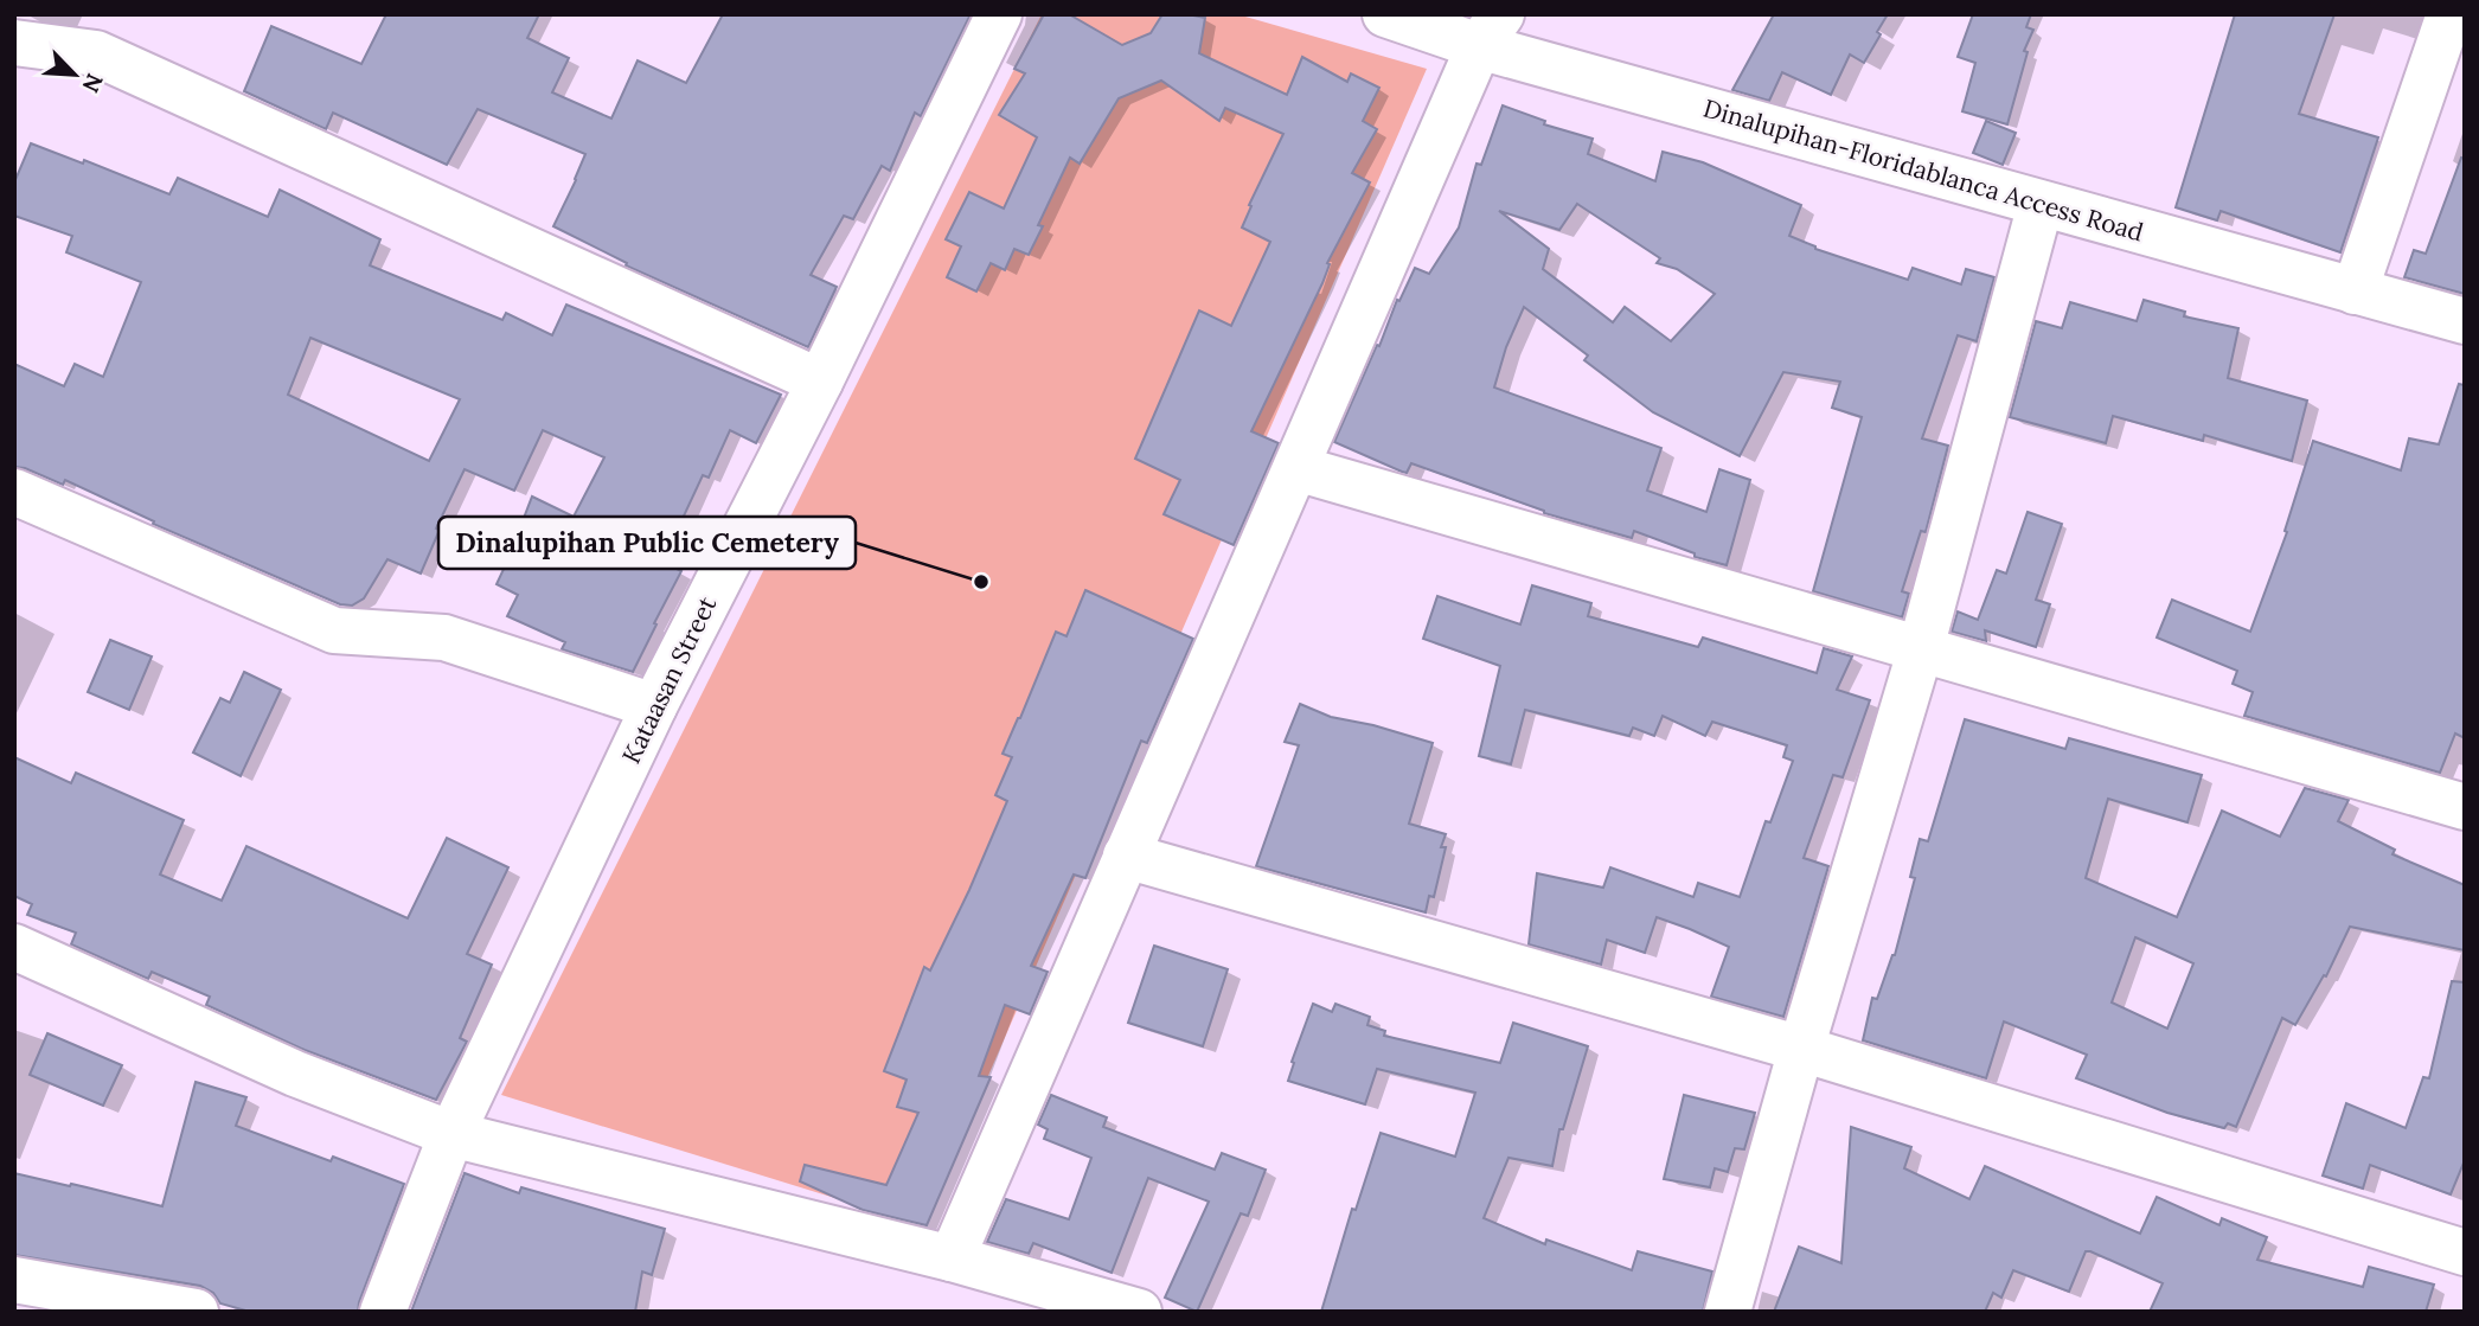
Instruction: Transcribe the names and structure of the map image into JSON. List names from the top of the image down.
{
  "streets": {
    "street": ["Dinalupihan-Floridablanca Access Road", "Kataasan Street"]
  },
  "places": ["Dinalupihan Public Cemetery"],
  "north": "bottom right"
}
